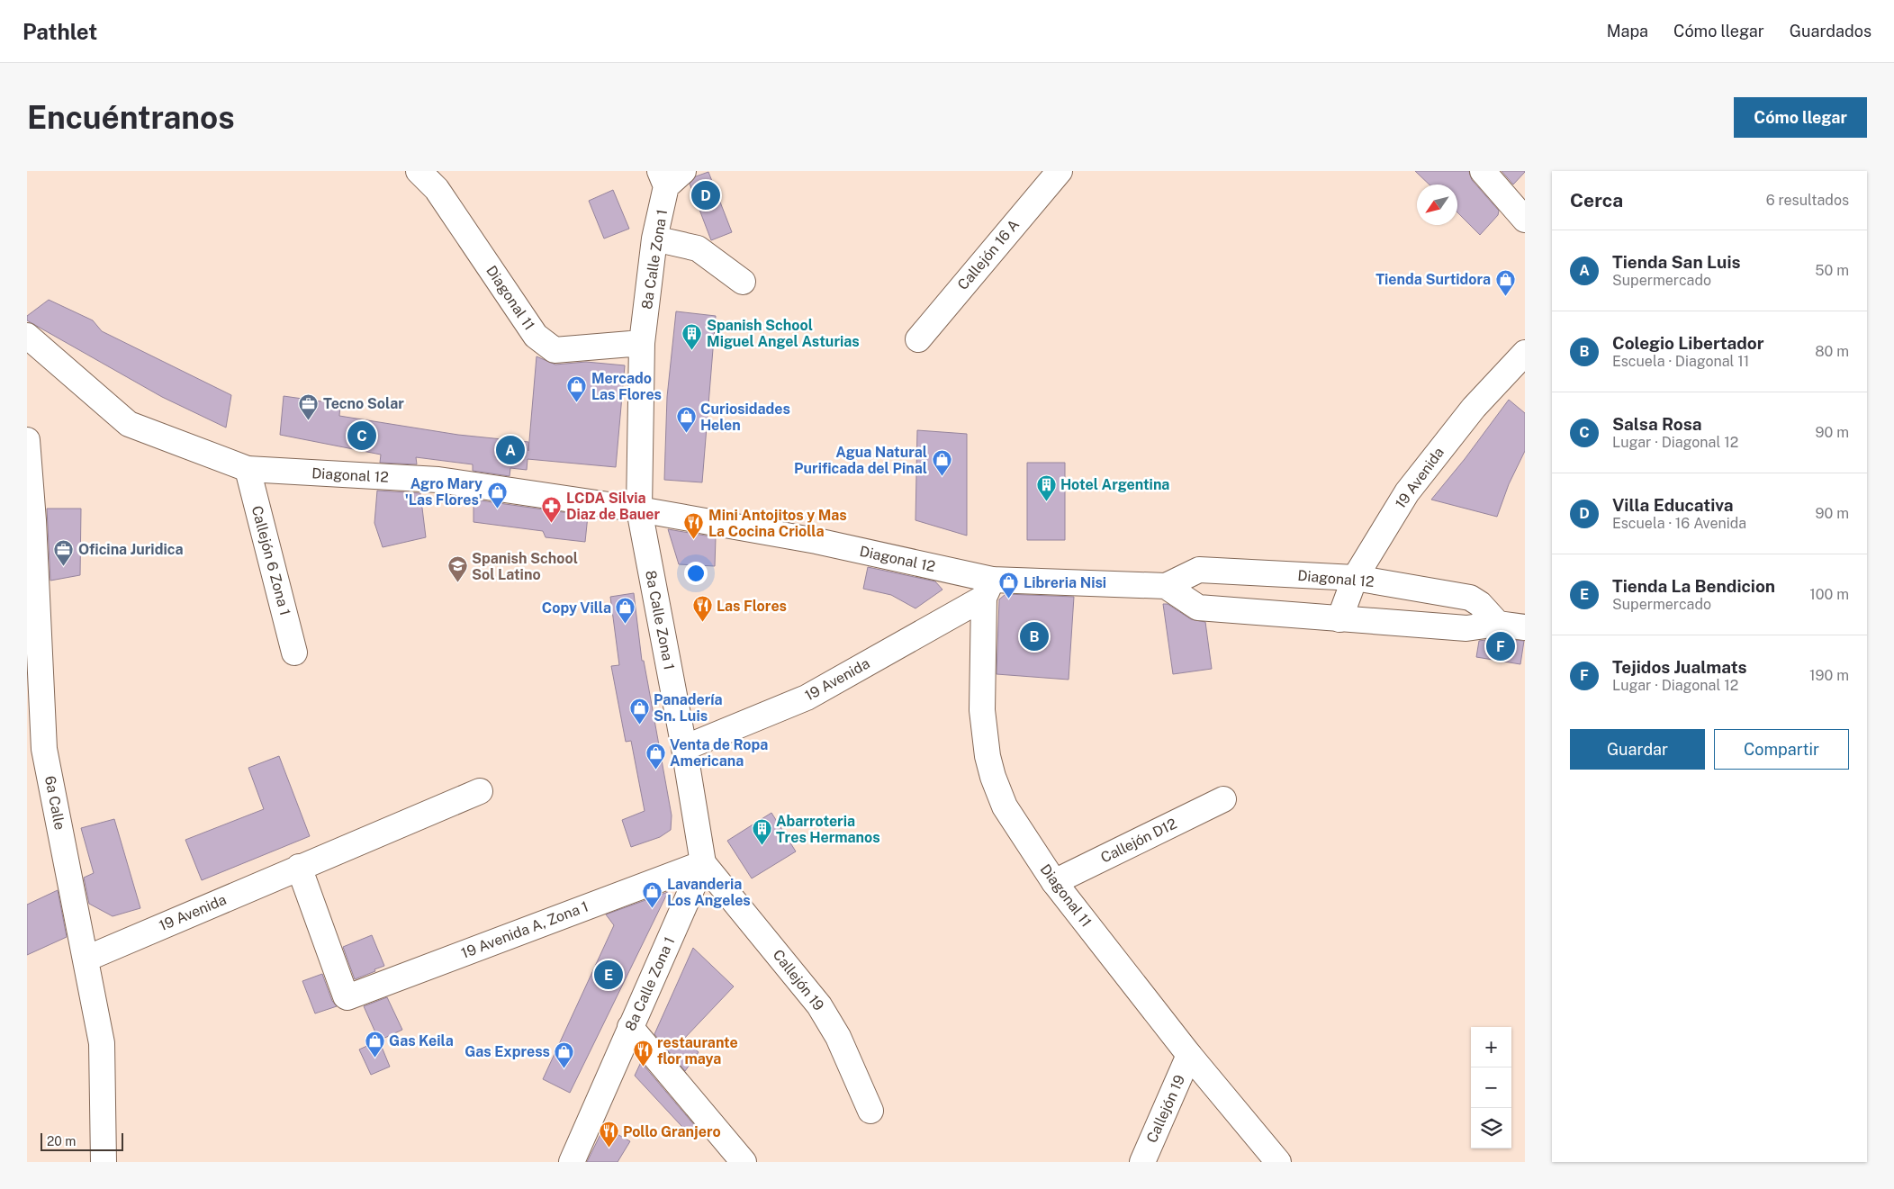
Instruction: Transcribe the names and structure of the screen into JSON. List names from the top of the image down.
{
  "streets": {
    "street": [
      "Callejón 16 A",
      "8a Calle Zona 1",
      "Diagonal 11",
      "Diagonal 12",
      "19 Avenida",
      "Callejón 6 Zona 1",
      "6a Calle",
      "Callejón D12",
      "19 Avenida A, Zona 1",
      "Callejón 19"
    ]
  },
  "crossings": [
    ["8a Calle Zona 1", "Diagonal 11"],
    ["8a Calle Zona 1", "Diagonal 12"],
    ["8a Calle Zona 1", "19 Avenida"],
    ["8a Calle Zona 1", "19 Avenida A, Zona 1"],
    ["8a Calle Zona 1", "Callejón 19"],
    ["Diagonal 11", "Diagonal 12"],
    ["Diagonal 11", "19 Avenida"],
    ["Diagonal 11", "Callejón D12"],
    ["Diagonal 11", "Callejón 19"],
    ["Diagonal 12", "19 Avenida"],
    ["Diagonal 12", "Callejón 6 Zona 1"],
    ["19 Avenida", "6a Calle"],
    ["19 Avenida", "19 Avenida A, Zona 1"],
    ["19 Avenida A, Zona 1", "Callejón 19"]
  ],
  "places": {
    "shop": [
      "Tienda Surtidora",
      "Mercado Las Flores",
      "Curiosidades Helen",
      "Agua Natural Purificada del Pinal",
      "Agro Mary 'Las Flores'",
      "Libreria Nisi",
      "Copy Villa",
      "Panadería Sn. Luis",
      "Venta de Ropa Americana",
      "Lavanderia Los Angeles",
      "Gas Keila",
      "Gas Express"
    ],
    "building": ["Spanish School Miguel Angel Asturias", "Hotel Argentina", "Abarroteria Tres Hermanos"],
    "office": ["Tecno Solar", "Oficina Juridica"],
    "pharmacy": ["LCDA Silvia Diaz de Bauer"],
    "restaurant": [
      "Mini Antojitos y Mas La Cocina Criolla",
      "Las Flores",
      "restaurante flor maya",
      "Pollo Granjero"
    ],
    "school or university": ["Spanish School Sol Latino"]
  },
  "scale_bar": "20 m",
  "north": "bottom left",
  "page": {
    "header": "Pathlet",
    "nav": ["Mapa", "Cómo llegar", "Guardados"],
    "buttons": [
      "Cómo llegar",
      ["Guardar", "Compartir"]
    ],
    "title": "Encuéntranos",
    "heading": ["Cerca", "6 resultados"],
    "pins": [
      "D",
      "C",
      "A",
      "B",
      "F",
      "E"
    ],
    "list": [
      {
        "mark": "A",
        "name": "Tienda San Luis",
        "note": "Supermercado",
        "value": "50 m"
      },
      {
        "mark": "B",
        "name": "Colegio Libertador",
        "note": "Escuela · Diagonal 11",
        "value": "80 m"
      },
      {
        "mark": "C",
        "name": "Salsa Rosa",
        "note": "Lugar · Diagonal 12",
        "value": "90 m"
      },
      {
        "mark": "D",
        "name": "Villa Educativa",
        "note": "Escuela · 16 Avenida",
        "value": "90 m"
      },
      {
        "mark": "E",
        "name": "Tienda La Bendicion",
        "note": "Supermercado",
        "value": "100 m"
      },
      {
        "mark": "F",
        "name": "Tejidos Jualmats",
        "note": "Lugar · Diagonal 12",
        "value": "190 m"
      }
    ],
    "map_buttons": ["+", "−"],
    "scale": "20 m"
  }
}
